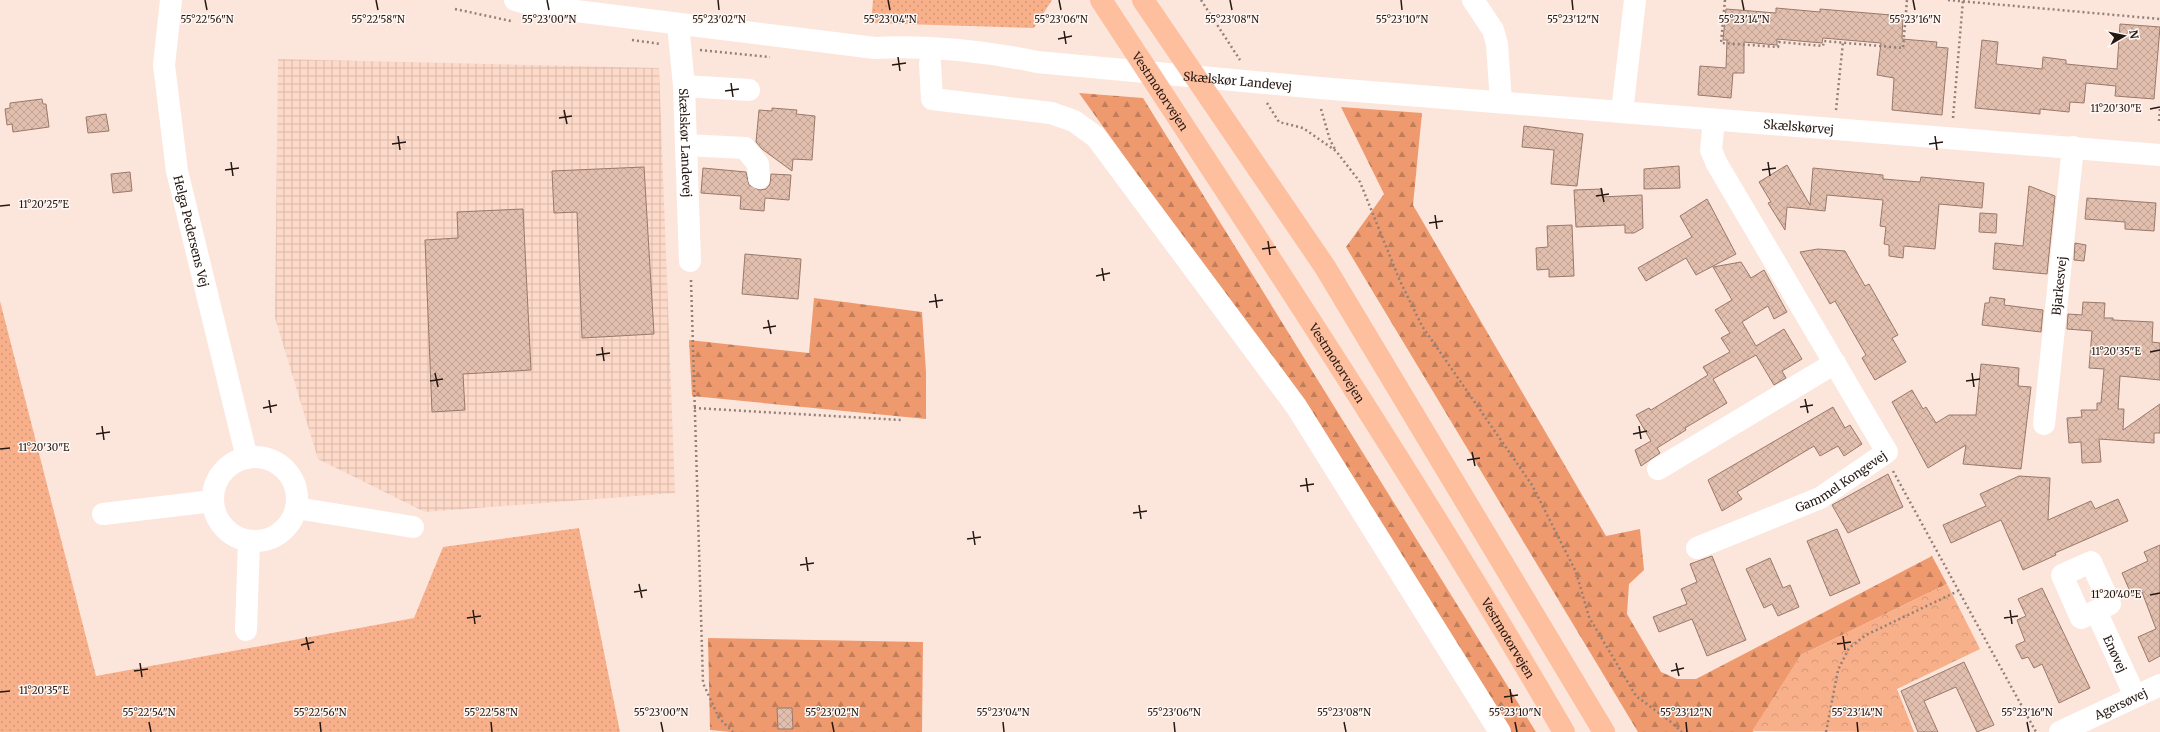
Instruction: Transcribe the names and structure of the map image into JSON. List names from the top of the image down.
{
  "streets": {
    "highway": ["Vestmotorvejen"],
    "street": [
      "Skælskør Landevej",
      "Skælskørvej",
      "Helga Pedersens Vej",
      "Bjarkesvej",
      "Gammel Kongevej",
      "Enøvej",
      "Agersøvej"
    ]
  },
  "crossings": [
    ["Skælskør Landevej", "Skælskørvej"],
    ["Skælskørvej", "Bjarkesvej"],
    ["Skælskørvej", "Gammel Kongevej"],
    ["Enøvej", "Agersøvej"]
  ],
  "north": "right",
  "coordinates": [
    "55°22'56\"N",
    "55°22'58\"N",
    "55°23'00\"N",
    "55°23'02\"N",
    "55°23'04\"N",
    "55°23'06\"N",
    "55°23'08\"N",
    "55°23'10\"N",
    "55°23'12\"N",
    "55°23'14\"N",
    "55°23'16\"N",
    "11°20'30\"E",
    "11°20'25\"E",
    "11°20'35\"E",
    "11°20'40\"E",
    "55°22'54\"N"
  ]
}
